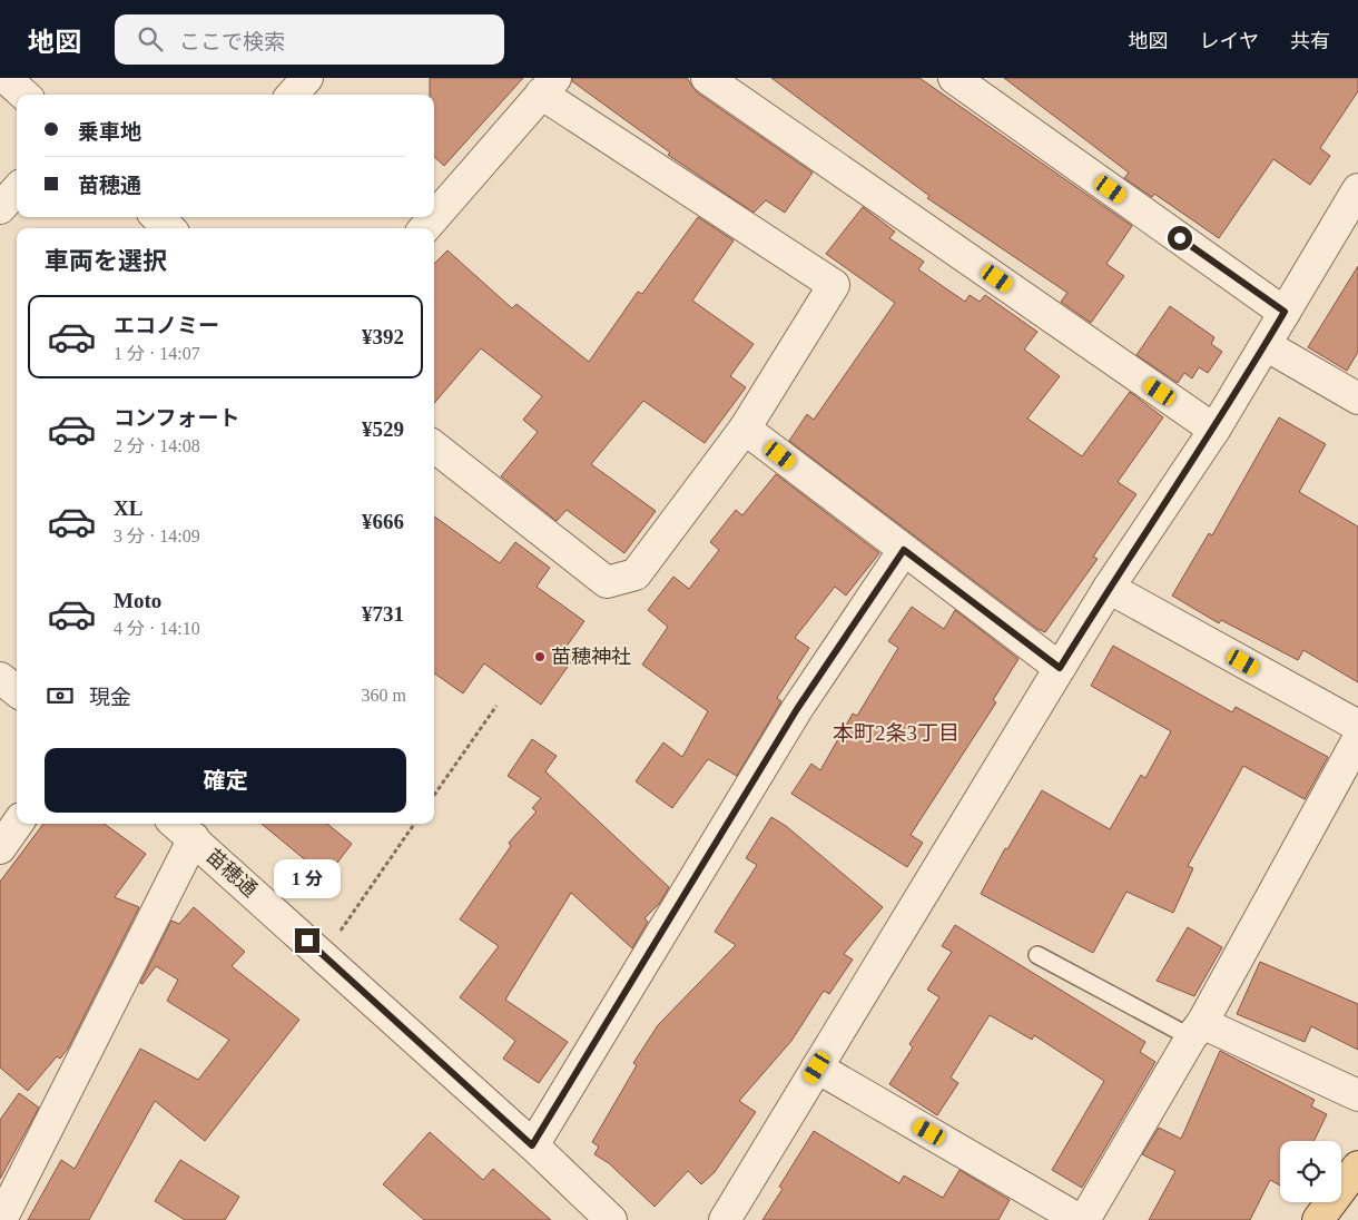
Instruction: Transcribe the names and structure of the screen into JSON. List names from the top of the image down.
{
  "streets": {
    "street": ["苗穂通"]
  },
  "districts": ["本町2条3丁目"],
  "places": ["苗穂神社"],
  "page": {
    "header": "地図",
    "search": "ここで検索",
    "nav": ["地図", "レイヤ", "共有"],
    "banner": ["乗車地", "苗穂通"],
    "heading": "車両を選択",
    "list": [
      {
        "name": "エコノミー",
        "note": "1 分 · 14:07",
        "value": "¥392"
      },
      {
        "name": "コンフォート",
        "note": "2 分 · 14:08",
        "value": "¥529"
      },
      {
        "name": "XL",
        "note": "3 分 · 14:09",
        "value": "¥666"
      },
      {
        "name": "Moto",
        "note": "4 分 · 14:10",
        "value": "¥731"
      }
    ],
    "pay": ["現金", "360 m"],
    "buttons": "確定",
    "bubble": "1 分"
  }
}
